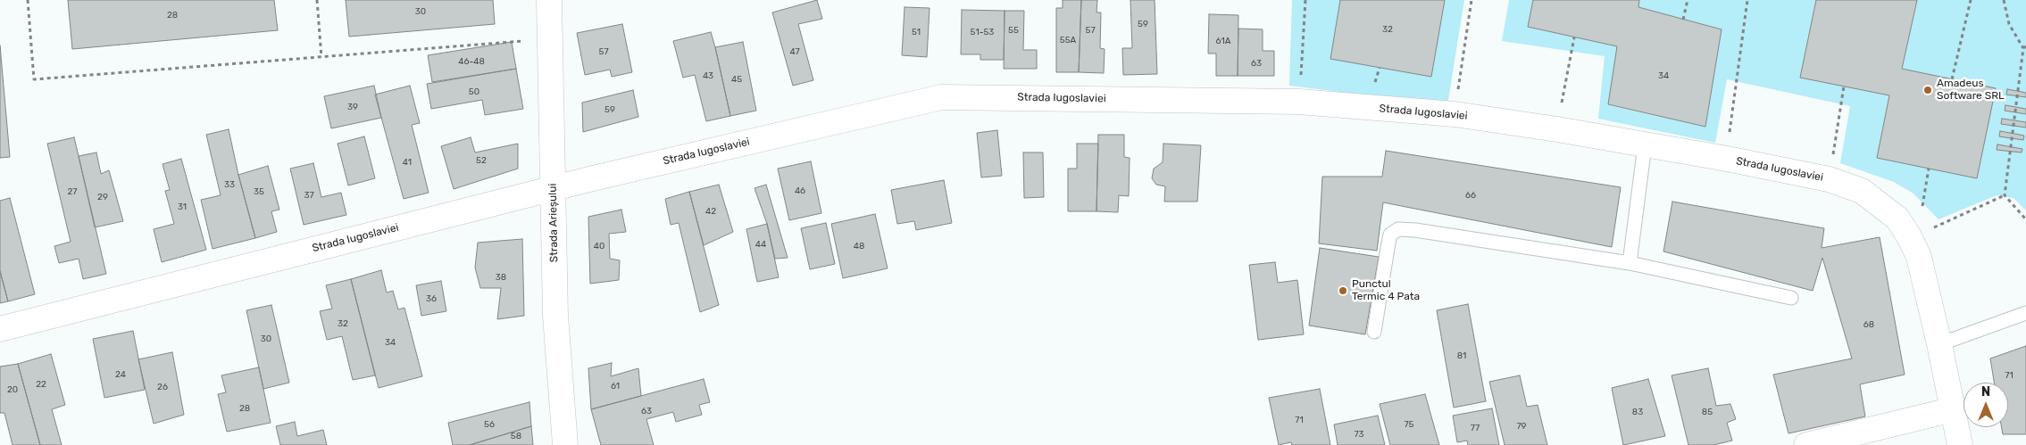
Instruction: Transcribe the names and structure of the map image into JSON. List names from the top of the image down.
{
  "streets": {
    "street": ["Strada Iugoslaviei", "Strada Arieșului"]
  },
  "crossings": [
    ["Strada Iugoslaviei", "Strada Arieșului"]
  ],
  "places": ["Amadeus Software SRL", "Punctul Termic 4 Pata"],
  "house_numbers": [
    "30",
    "28",
    "59",
    "32",
    "55",
    "57",
    "51",
    "51-53",
    "55A",
    "61A",
    "57",
    "47",
    "46-48",
    "63",
    "43",
    "34",
    "45",
    "50",
    "39",
    "59",
    "52",
    "41",
    "33",
    "46",
    "27",
    "35",
    "37",
    "66",
    "29",
    "31",
    "42",
    "44",
    "40",
    "48",
    "38",
    "36",
    "32",
    "68",
    "30",
    "34",
    "81",
    "24",
    "71",
    "22",
    "61",
    "26",
    "20",
    "28",
    "63",
    "83",
    "85",
    "71",
    "56",
    "75",
    "79",
    "77",
    "73",
    "58"
  ],
  "north": "top"
}
